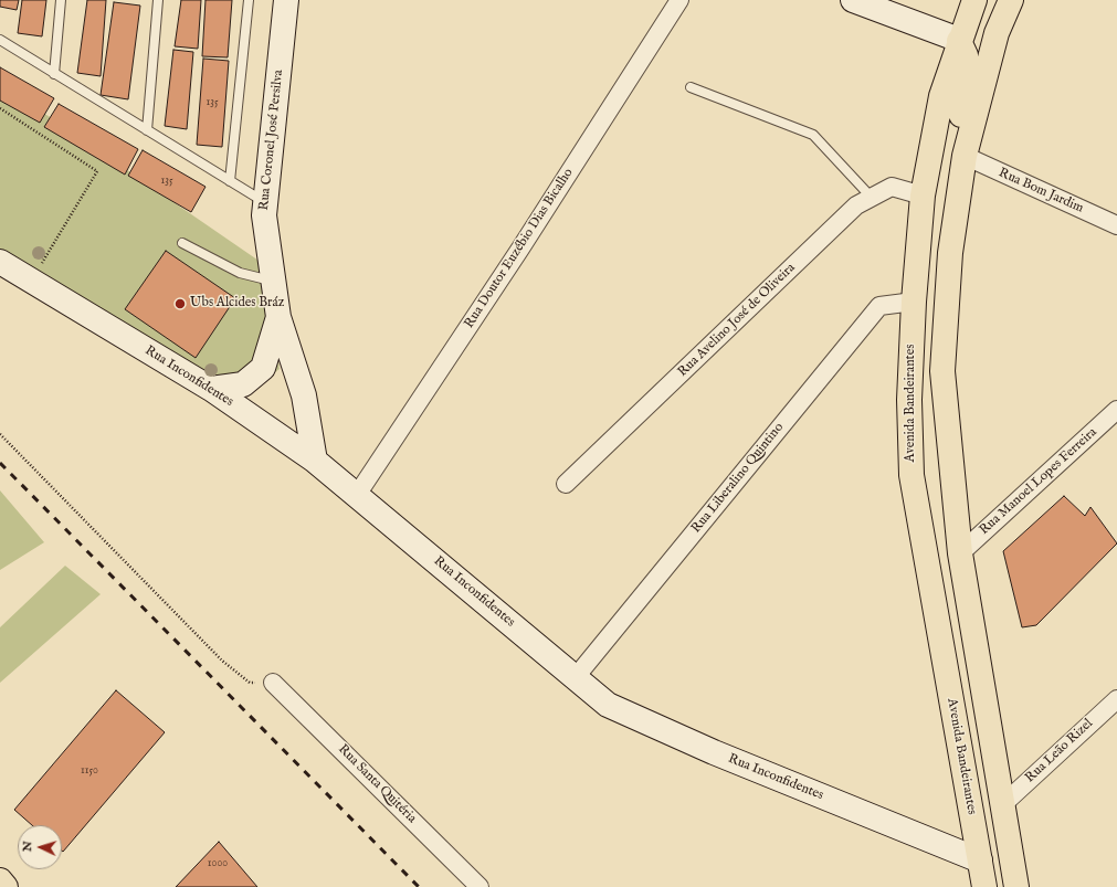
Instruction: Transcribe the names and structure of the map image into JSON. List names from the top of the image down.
{
  "streets": {
    "main road": ["Avenida Bandeirantes"],
    "street": [
      "Rua Coronel José Persilva",
      "Rua Bom Jardim",
      "Rua Doutor Euzébio Dias Bicalho",
      "Rua Avelino José de Oliveira",
      "Rua Inconfidentes",
      "Rua Liberalino Quintino",
      "Rua Manoel Lopes Ferreira",
      "Rua Leão Rizel",
      "Rua Santa Quitéria"
    ]
  },
  "crossings": [
    ["Rua Coronel José Persilva", "Rua Inconfidentes"],
    ["Rua Doutor Euzébio Dias Bicalho", "Rua Inconfidentes"],
    ["Rua Avelino José de Oliveira", "Avenida Bandeirantes"],
    ["Rua Inconfidentes", "Avenida Bandeirantes"],
    ["Rua Inconfidentes", "Rua Liberalino Quintino"],
    ["Avenida Bandeirantes", "Rua Liberalino Quintino"]
  ],
  "places": ["Ubs Alcides Bráz"],
  "house_numbers": [
    "135",
    "135",
    "1150",
    "1000"
  ],
  "north": "left"
}
